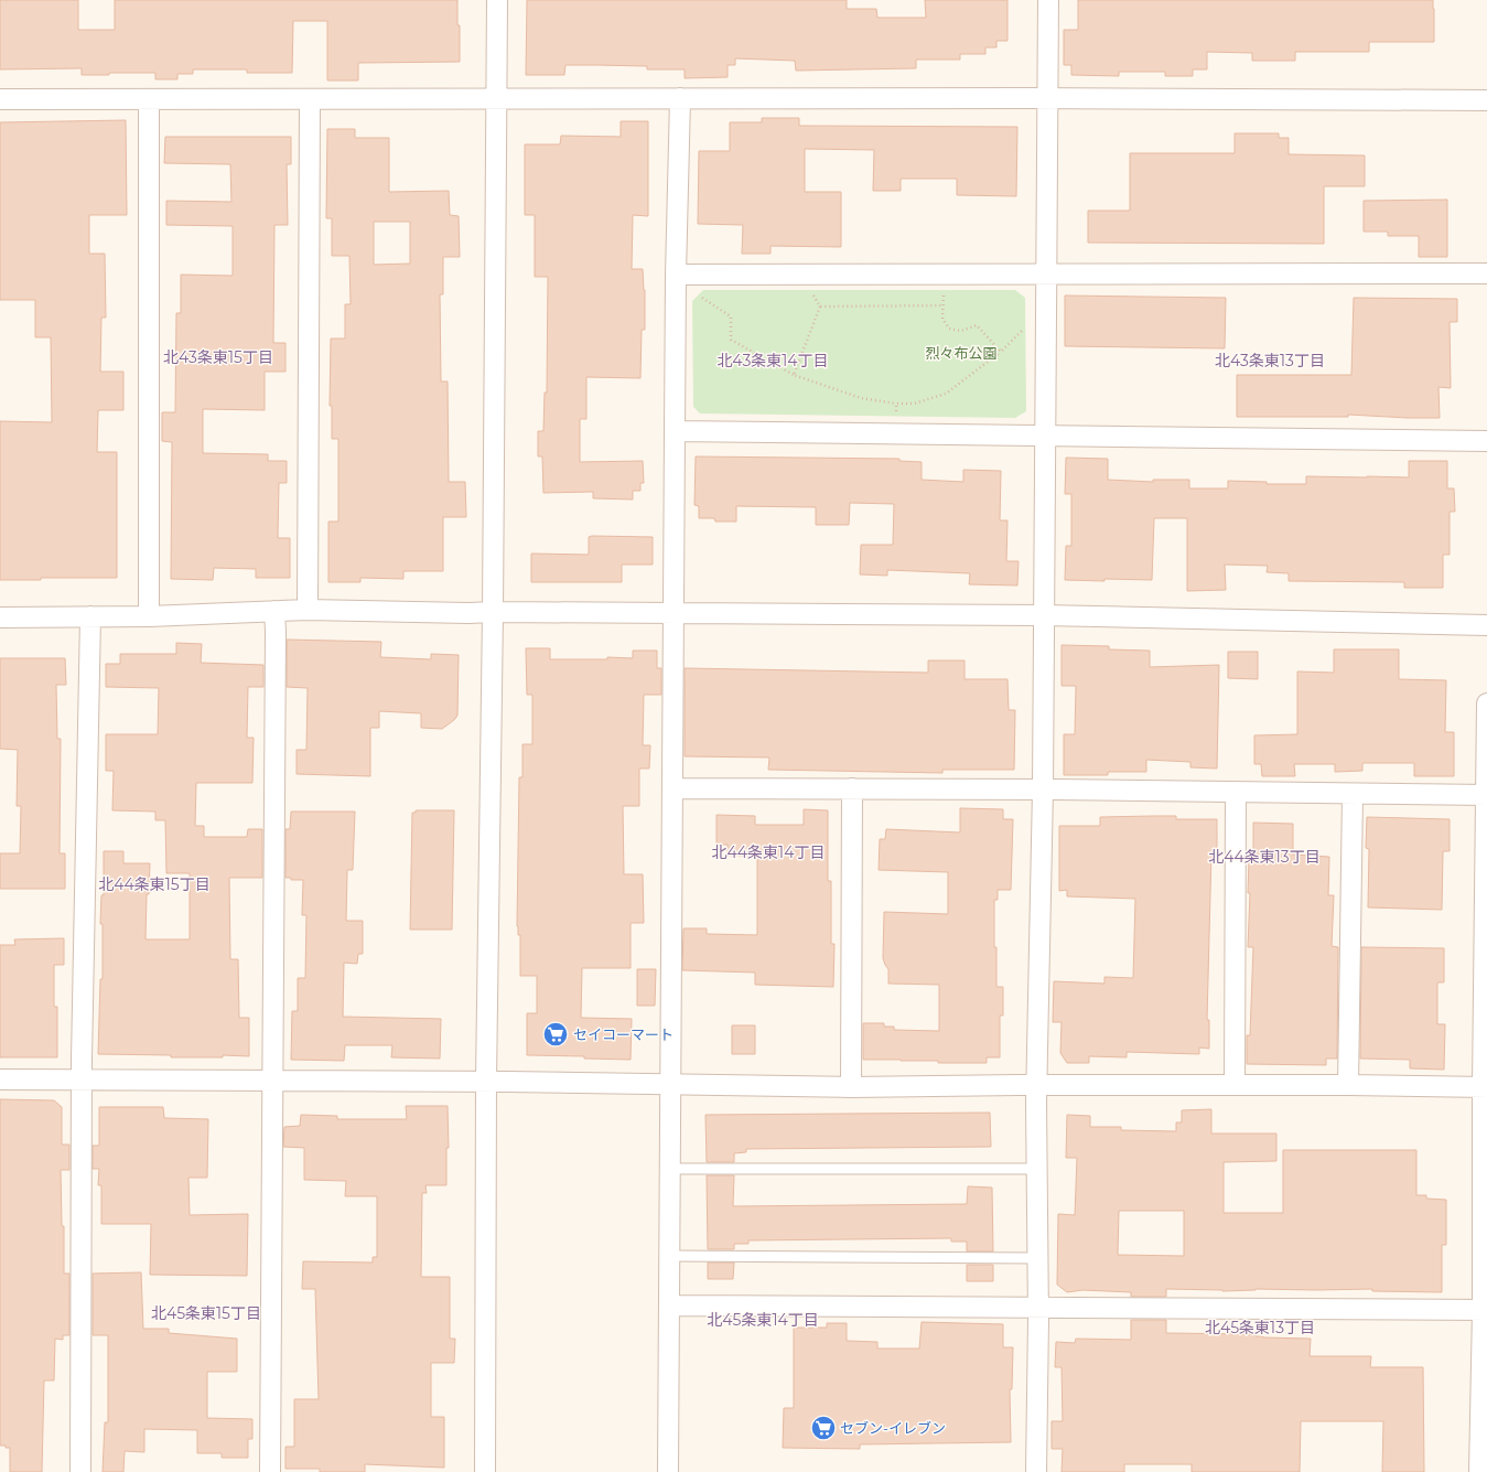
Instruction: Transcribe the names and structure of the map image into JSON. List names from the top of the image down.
{
  "districts": [
    "北43条東15丁目",
    "北43条東14丁目",
    "北43条東13丁目",
    "北44条東14丁目",
    "北44条東13丁目",
    "北44条東15丁目",
    "北45条東15丁目",
    "北45条東14丁目",
    "北45条東13丁目"
  ],
  "parks": ["烈々布公園"],
  "places": {
    "supermarket": ["セイコーマート", "セブン-イレブン"]
  }
}
